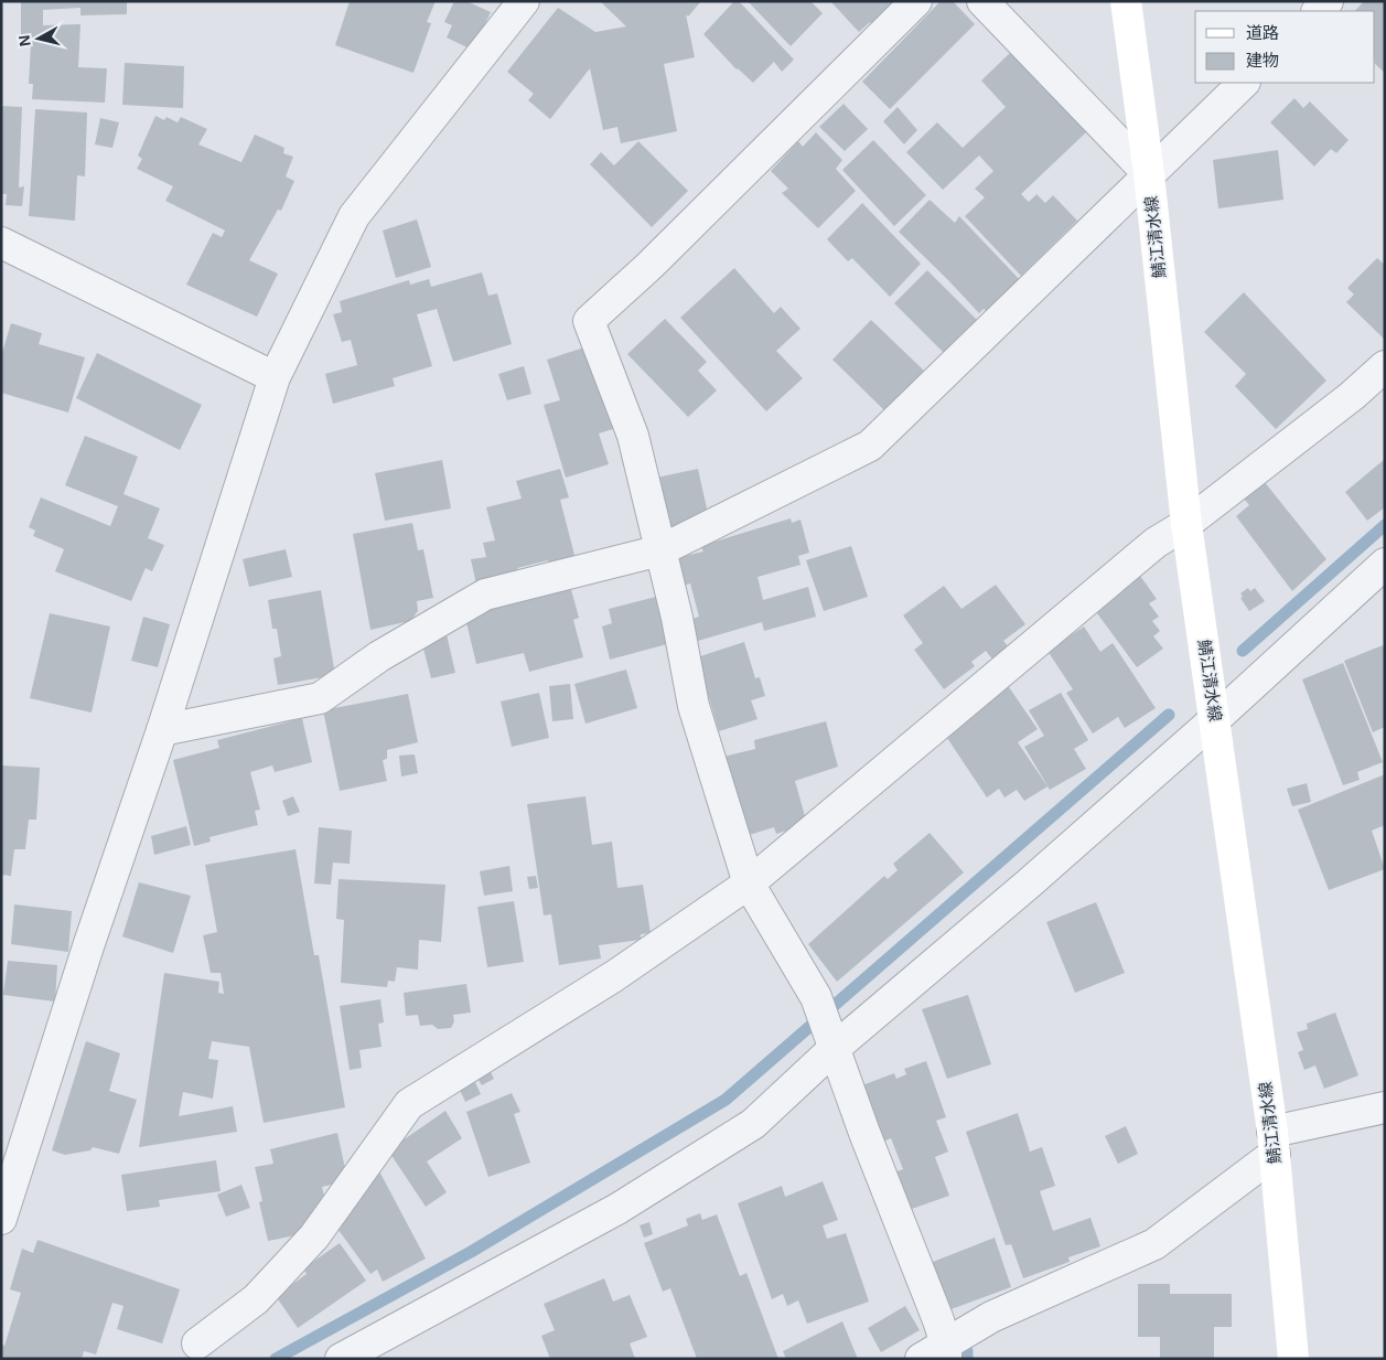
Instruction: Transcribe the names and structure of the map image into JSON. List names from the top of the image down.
{
  "streets": {
    "main road": ["鯖江清水線"]
  },
  "legend": ["道路", "建物"],
  "north": "left"
}
